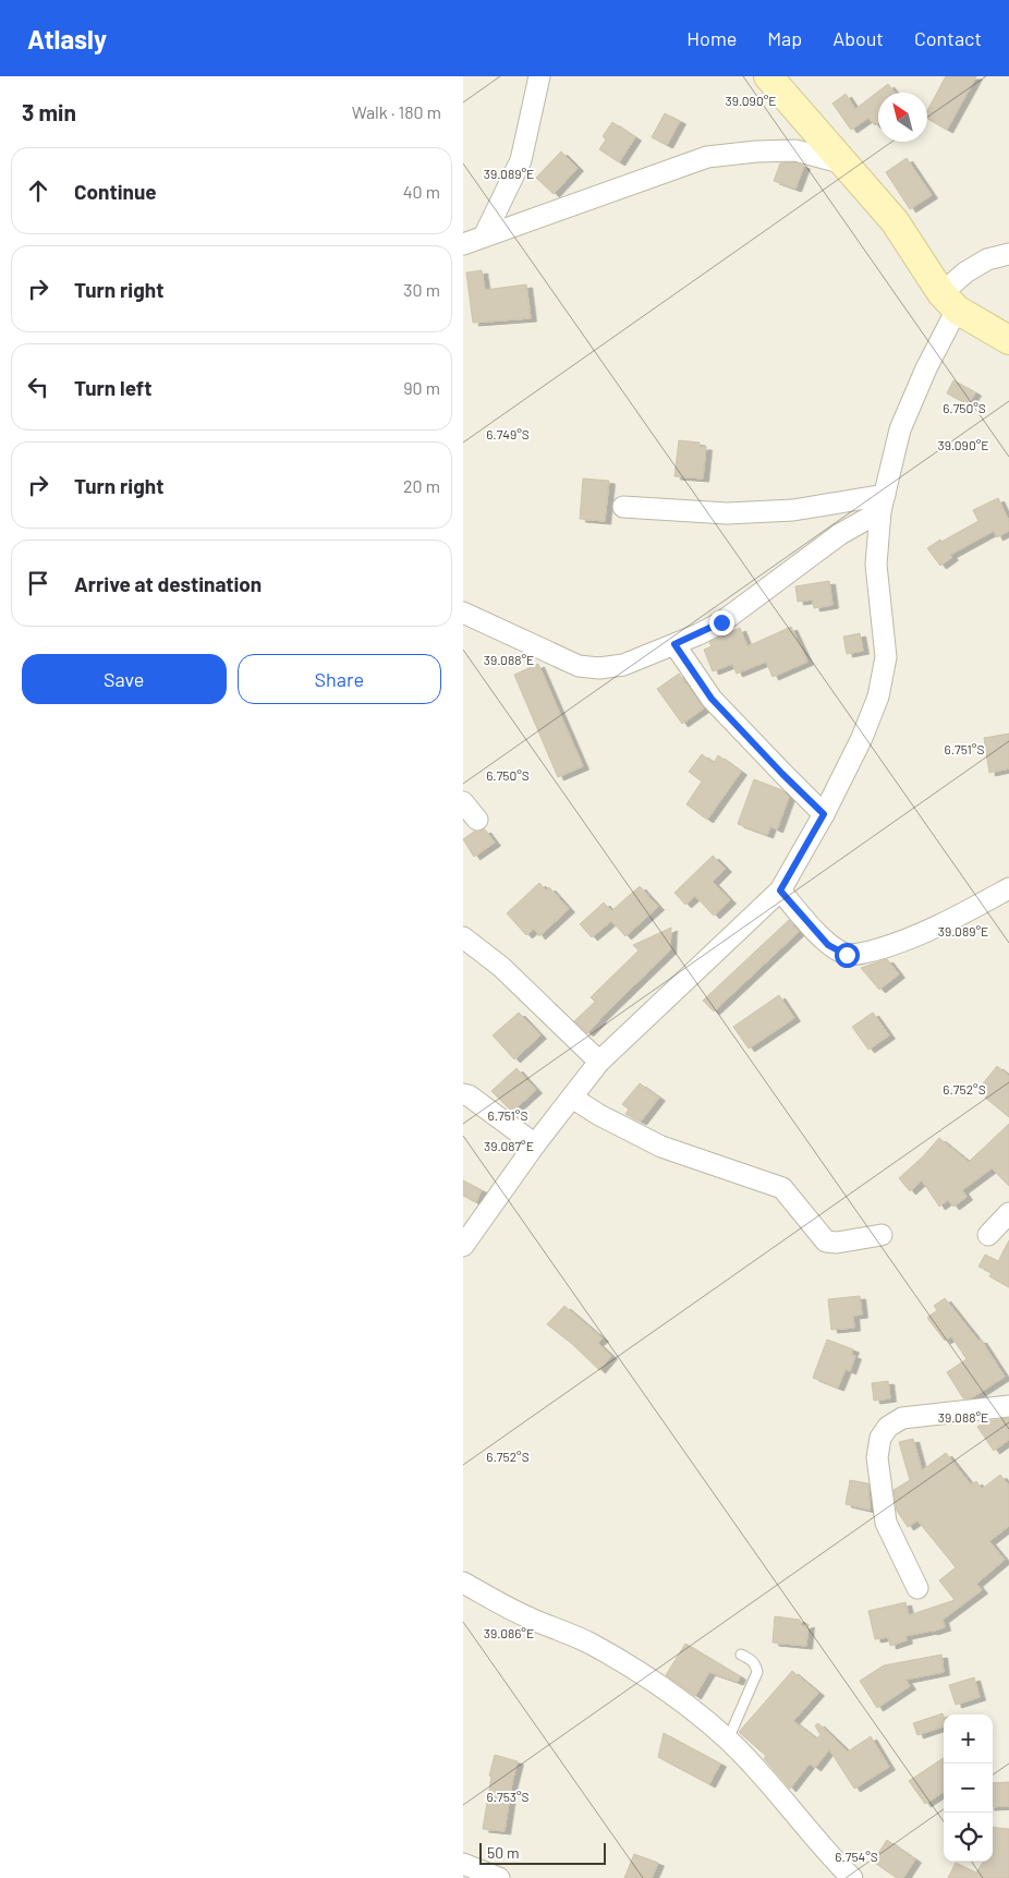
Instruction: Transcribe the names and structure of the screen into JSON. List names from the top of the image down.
{
  "scale_bar": "50 m",
  "north": "top left",
  "page": {
    "header": "Atlasly",
    "nav": [
      "Home",
      "Map",
      "About",
      "Contact"
    ],
    "heading": ["3 min", "Walk · 180 m"],
    "list": [
      ["Continue", "40 m"],
      ["Turn right", "30 m"],
      ["Turn left", "90 m"],
      ["Turn right", "20 m"],
      "Arrive at destination"
    ],
    "buttons": ["Save", "Share"],
    "map_buttons": ["+", "−"],
    "scale": "50 m"
  },
  "coordinates": [
    "39.090°E",
    "39.089°E",
    "6.750°S",
    "6.749°S",
    "39.088°E",
    "6.751°S",
    "6.752°S",
    "39.087°E",
    "39.086°E",
    "6.753°S",
    "6.754°S"
  ]
}
